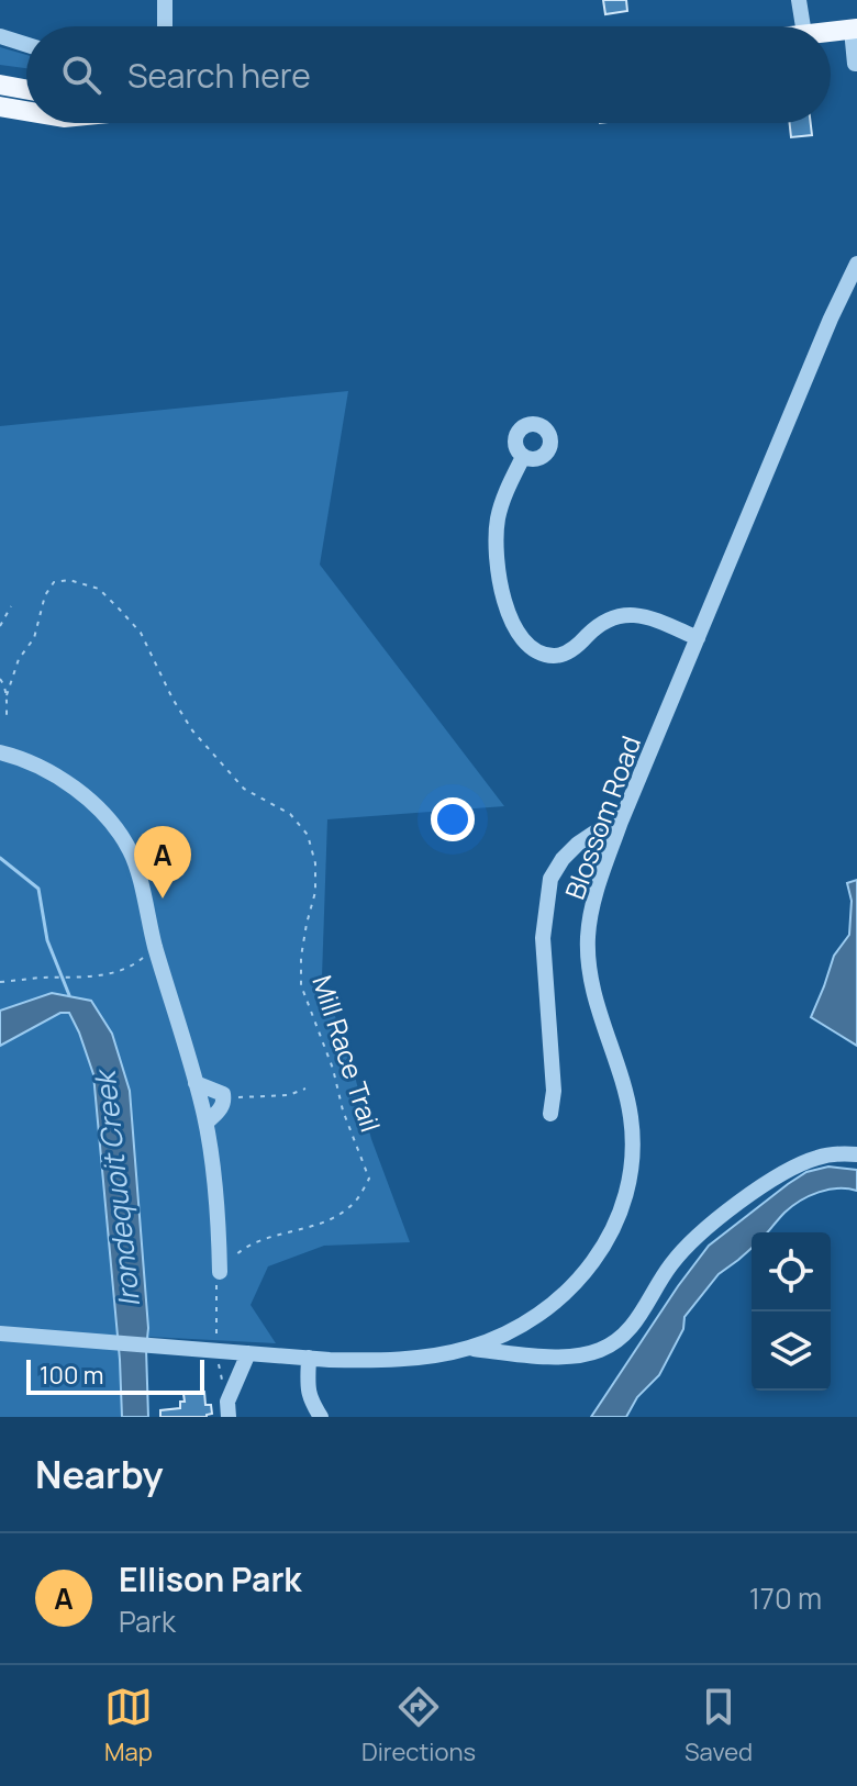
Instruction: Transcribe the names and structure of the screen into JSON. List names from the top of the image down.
{
  "streets": {
    "street": ["Blossom Road"],
    "path": ["Mill Race Trail"]
  },
  "water": ["Irondequoit Creek"],
  "scale_bar": "100 m",
  "page": {
    "search": "Search here",
    "pins": "A",
    "scale": "100 m",
    "heading": "Nearby",
    "list": [
      {
        "mark": "A",
        "name": "Ellison Park",
        "note": "Park",
        "value": "170 m"
      }
    ],
    "nav": ["Map", "Directions", "Saved"]
  }
}
